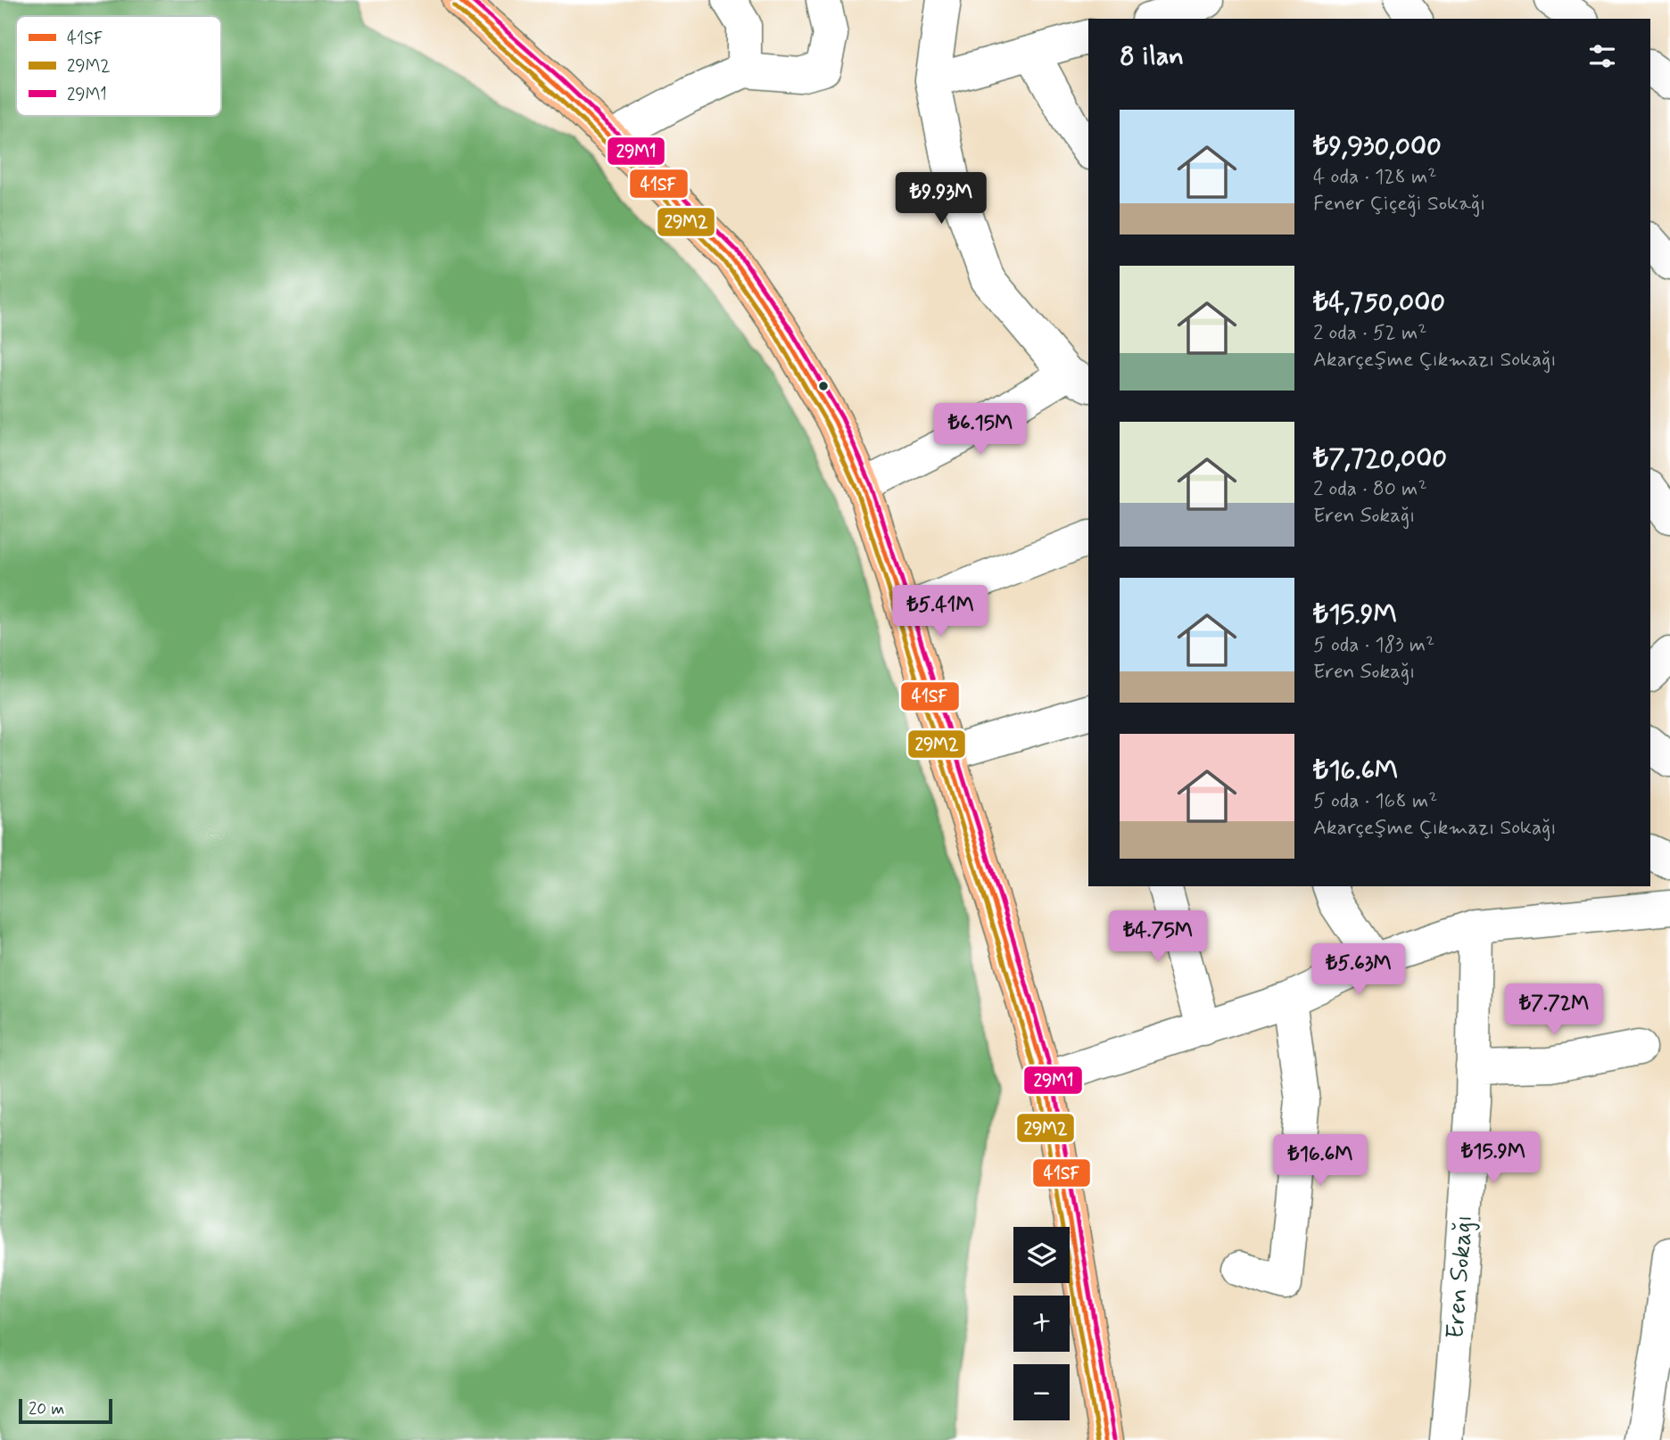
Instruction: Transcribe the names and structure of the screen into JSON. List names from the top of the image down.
{
  "streets": {
    "street": ["Eren Sokağı"]
  },
  "lines": ["transit line 41SF", "transit line 29M1", "transit line 29M2"],
  "legend": ["41SF", "29M2", "29M1"],
  "scale_bar": "20 m",
  "page": {
    "heading": "8 ilan",
    "list": [
      {
        "name": "₺9,930,000",
        "note": "4 oda · 128 m² · Fener Çiçeği Sokağı"
      },
      {
        "name": "₺4,750,000",
        "note": "2 oda · 52 m² · Akarçeşme Çıkmazı Sokağı"
      },
      {
        "name": "₺7,720,000",
        "note": "2 oda · 80 m² · Eren Sokağı"
      },
      {
        "name": "₺15.9M",
        "note": "5 oda · 183 m² · Eren Sokağı"
      },
      {
        "name": "₺16.6M",
        "note": "5 oda · 168 m² · Akarçeşme Çıkmazı Sokağı"
      }
    ],
    "price": [
      "₺9.93M",
      "₺6.15M",
      "₺5.41M",
      "₺4.75M",
      "₺5.63M",
      "₺7.72M",
      "₺15.9M",
      "₺16.6M"
    ],
    "map_buttons": ["+", "−"],
    "scale": "20 m"
  }
}
